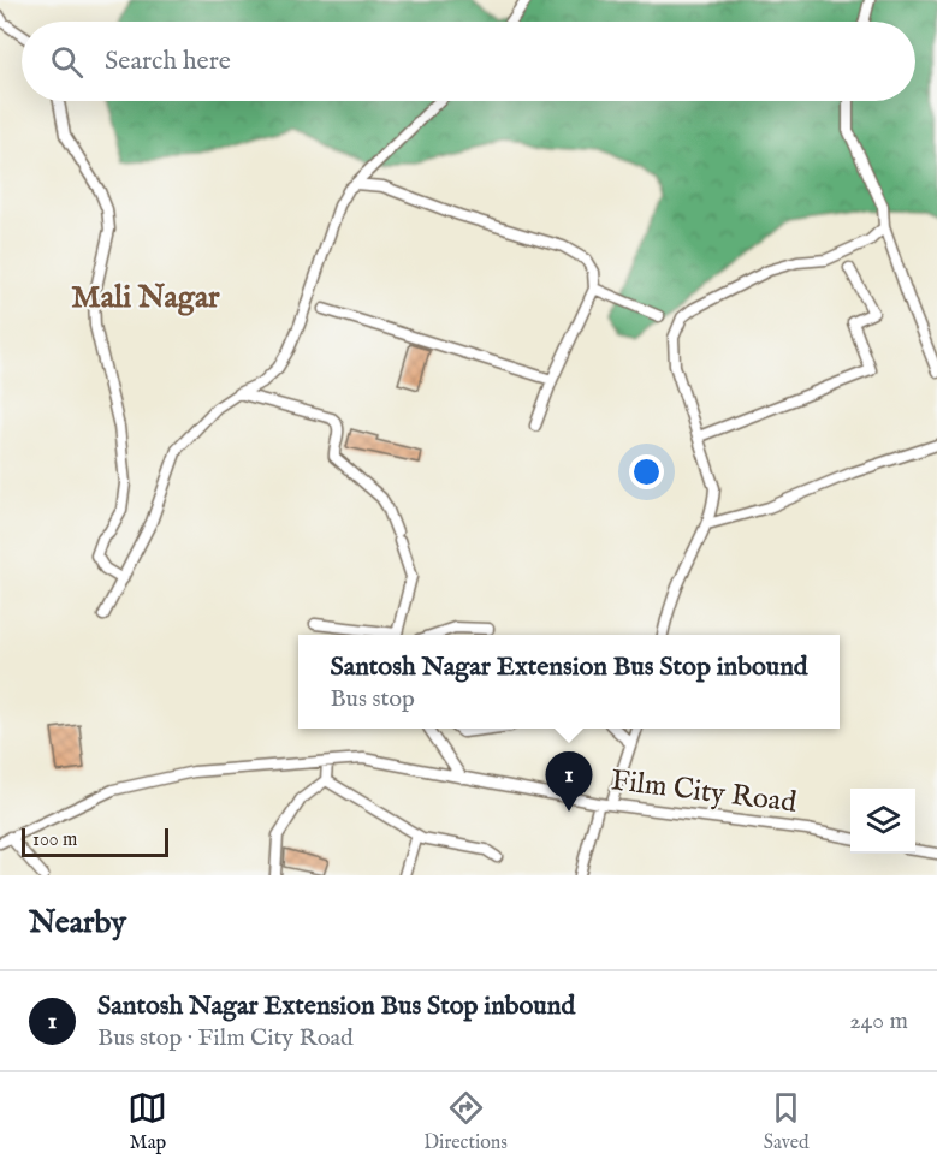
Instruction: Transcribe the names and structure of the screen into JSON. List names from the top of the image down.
{
  "streets": {
    "street": ["Film City Road"]
  },
  "districts": ["Mali Nagar"],
  "scale_bar": "100 m",
  "page": {
    "search": "Search here",
    "popup": ["Santosh Nagar Extension Bus Stop inbound", "Bus stop"],
    "pins": "1",
    "scale": "100 m",
    "heading": "Nearby",
    "list": [
      {
        "mark": "1",
        "name": "Santosh Nagar Extension Bus Stop inbound",
        "note": "Bus stop · Film City Road",
        "value": "240 m"
      }
    ],
    "nav": ["Map", "Directions", "Saved"]
  }
}
